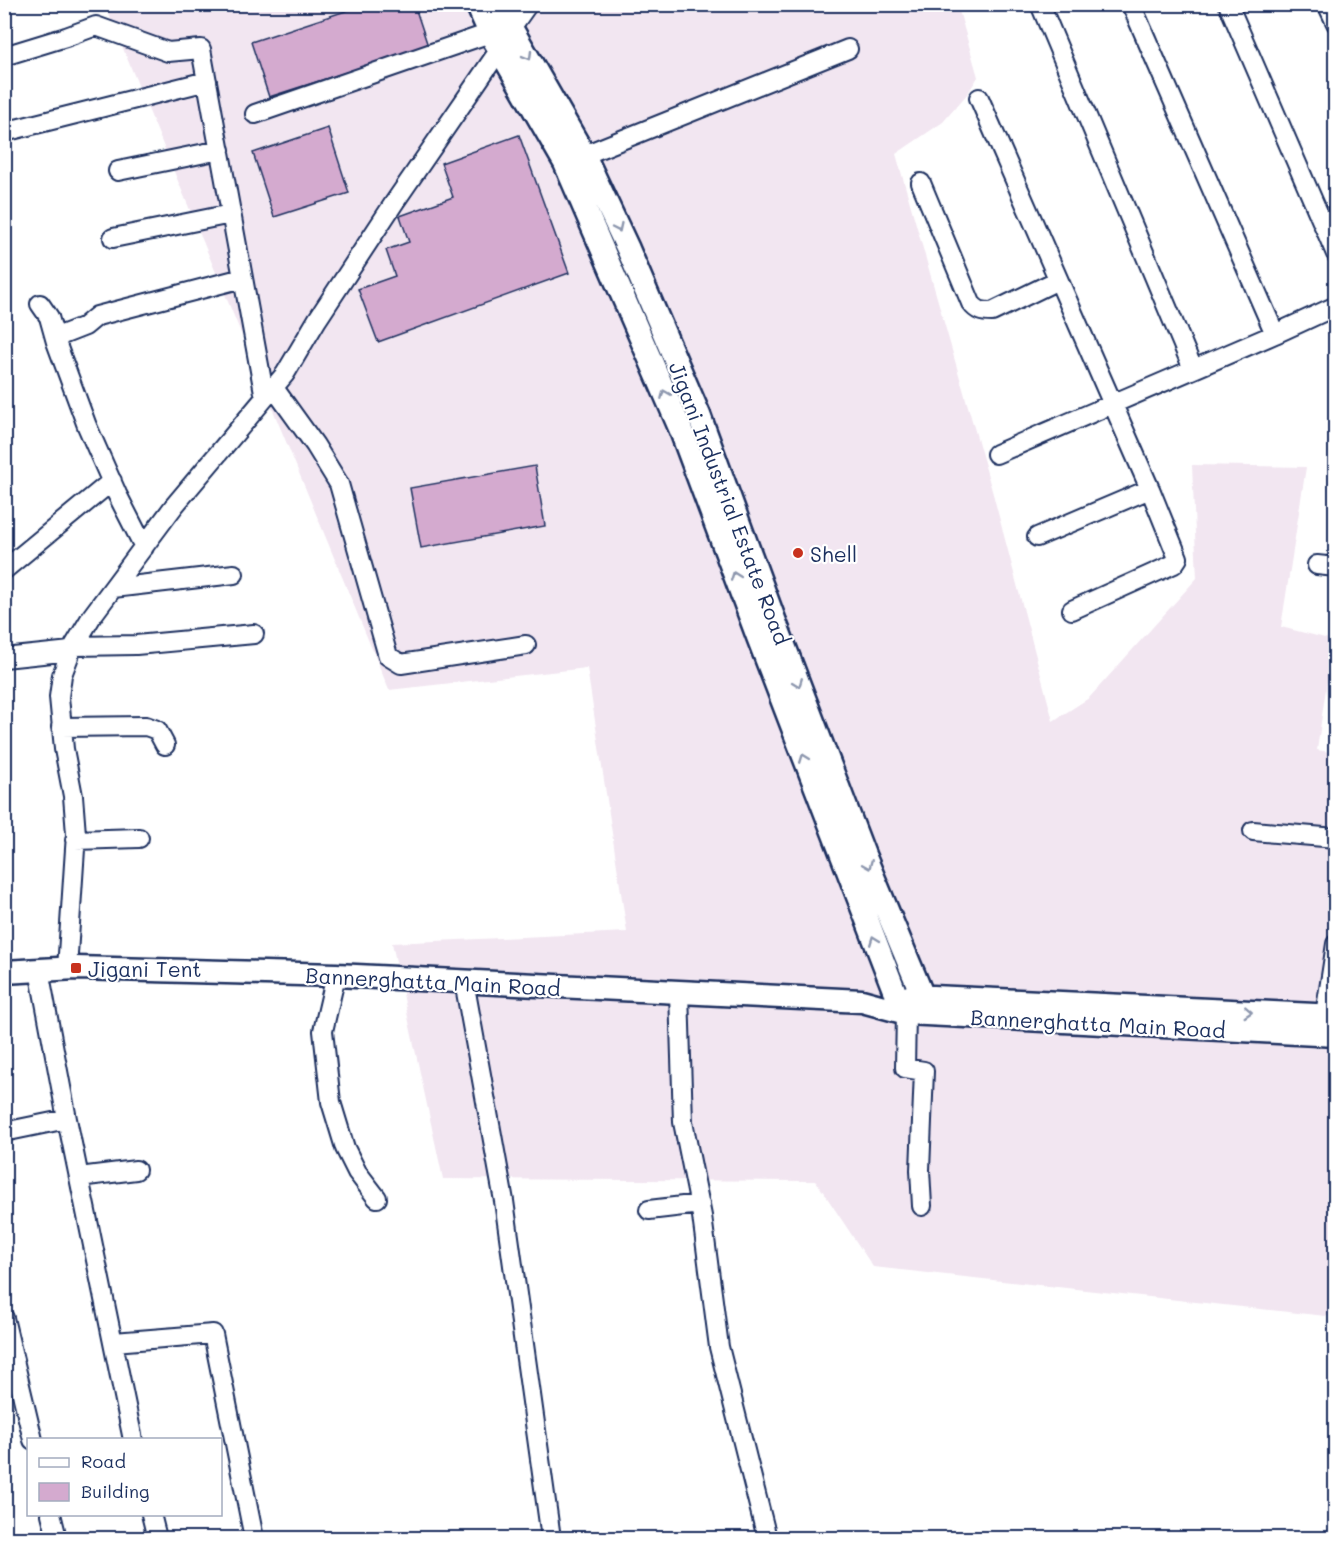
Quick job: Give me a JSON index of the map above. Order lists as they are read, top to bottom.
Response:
{
  "streets": {
    "main road": ["Jigani Industrial Estate Road", "Bannerghatta Main Road"]
  },
  "crossings": [
    ["Jigani Industrial Estate Road", "Bannerghatta Main Road"]
  ],
  "places": {
    "other": ["Shell"],
    "transit": ["Jigani Tent"]
  },
  "legend": ["Road", "Building"]
}
